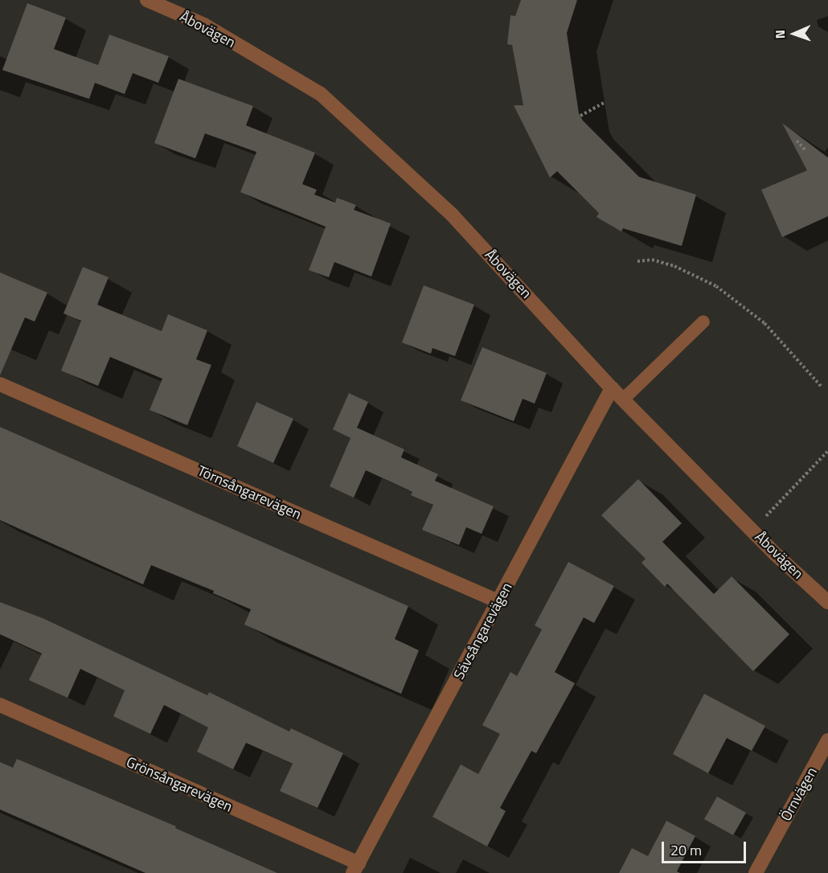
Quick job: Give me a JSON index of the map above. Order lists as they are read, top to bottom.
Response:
{
  "streets": {
    "street": [
      "Åbovägen",
      "Törnsångarevägen",
      "Sävsångarevägen",
      "Grönsångarevägen",
      "Örnvägen"
    ]
  },
  "crossings": [
    ["Åbovägen", "Sävsångarevägen"],
    ["Törnsångarevägen", "Sävsångarevägen"],
    ["Sävsångarevägen", "Grönsångarevägen"]
  ],
  "scale_bar": "20 m",
  "north": "left"
}
